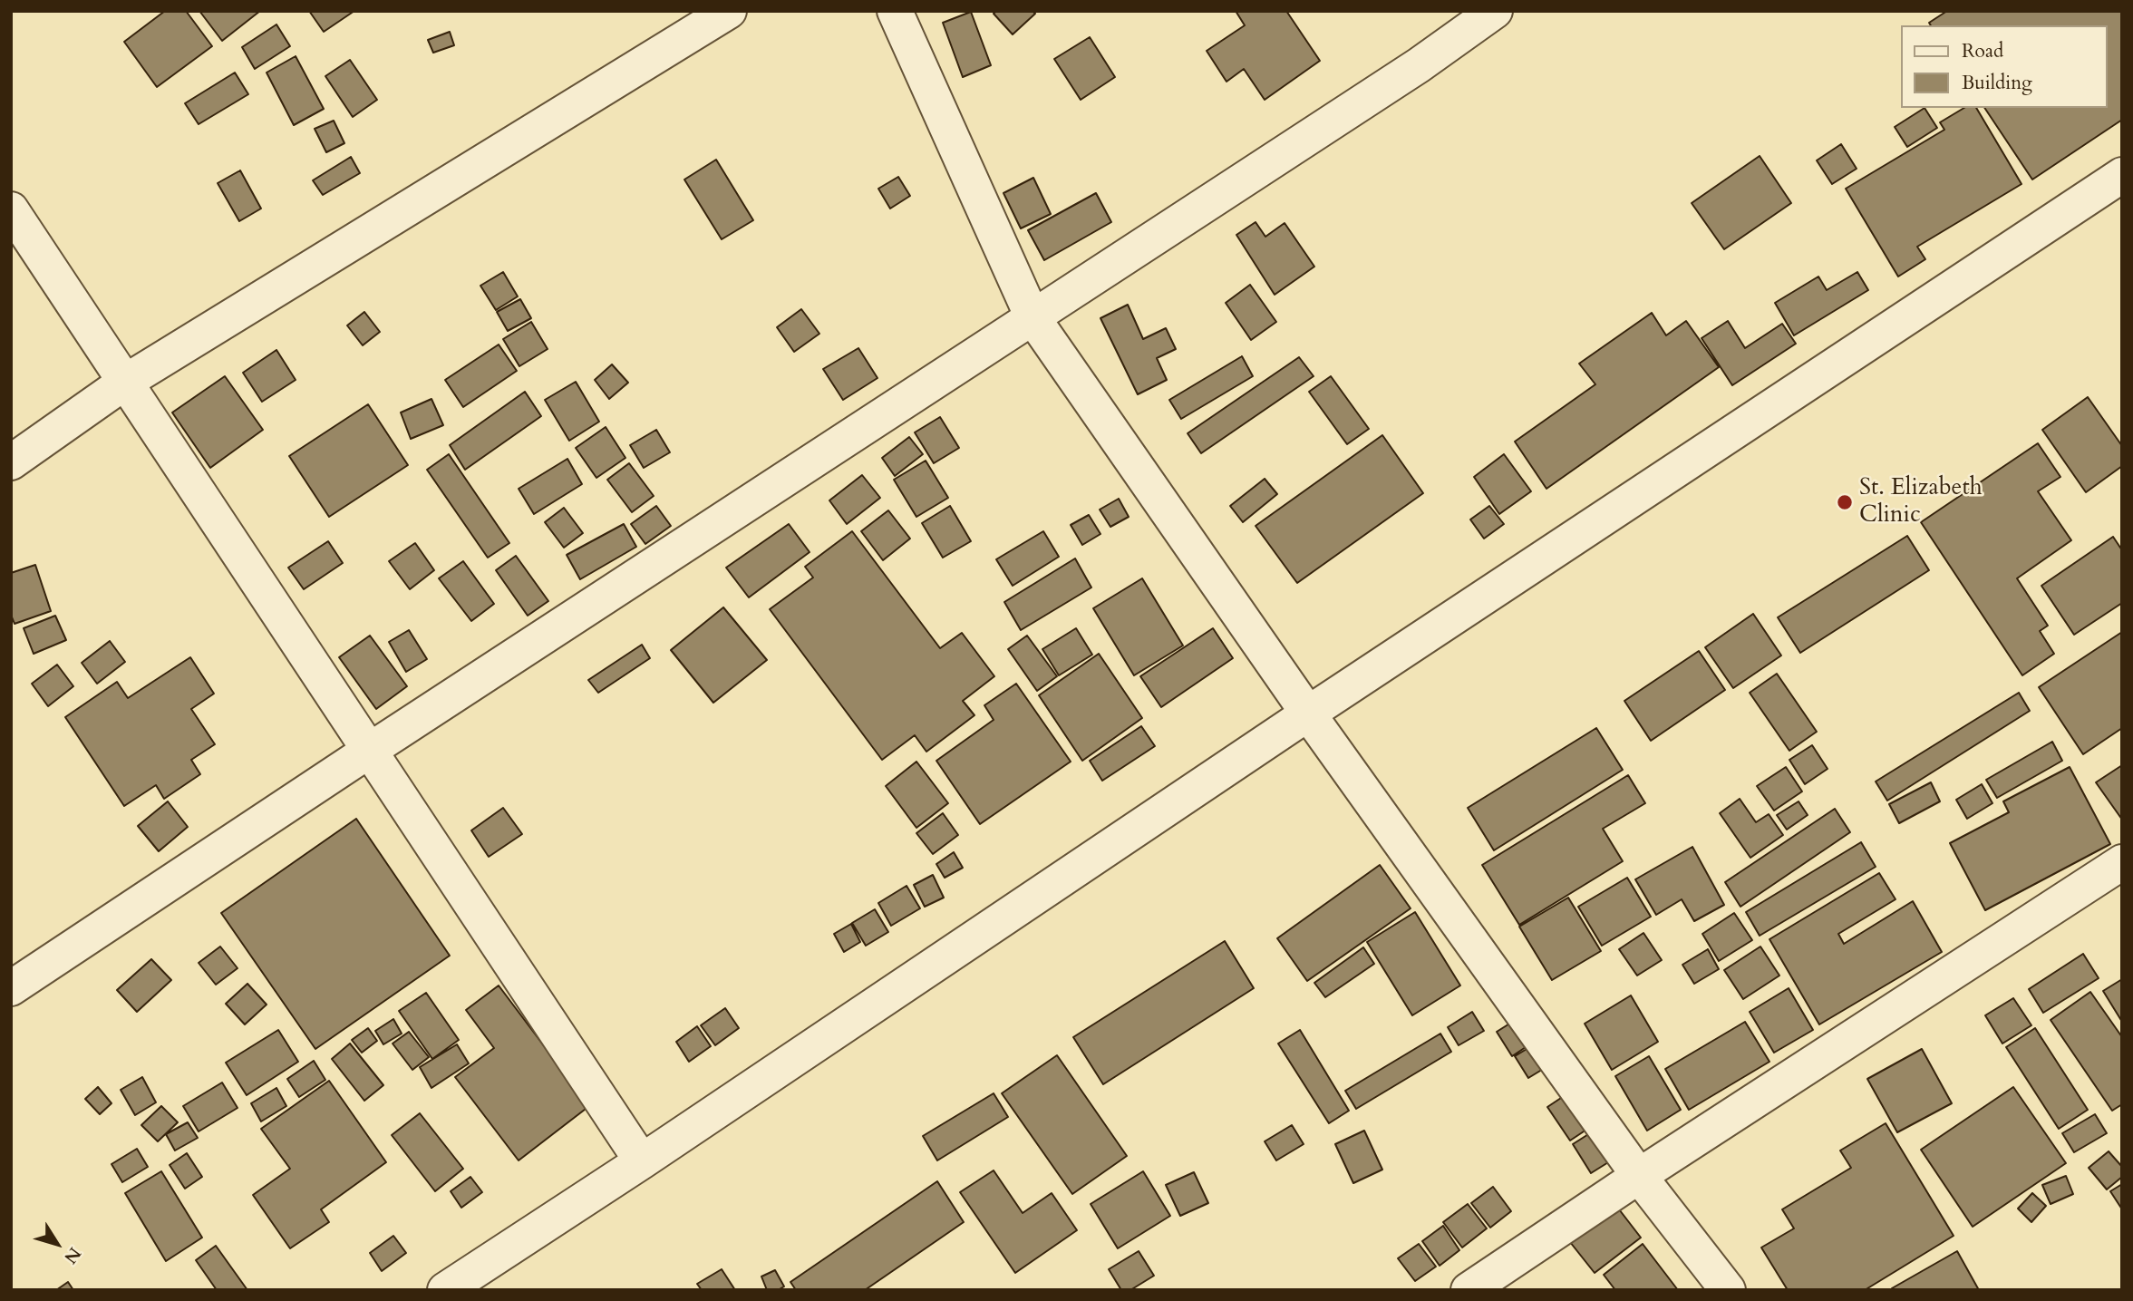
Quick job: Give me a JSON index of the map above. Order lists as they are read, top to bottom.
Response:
{
  "places": ["St. Elizabeth Clinic"],
  "legend": ["Road", "Building"],
  "north": "bottom right"
}
